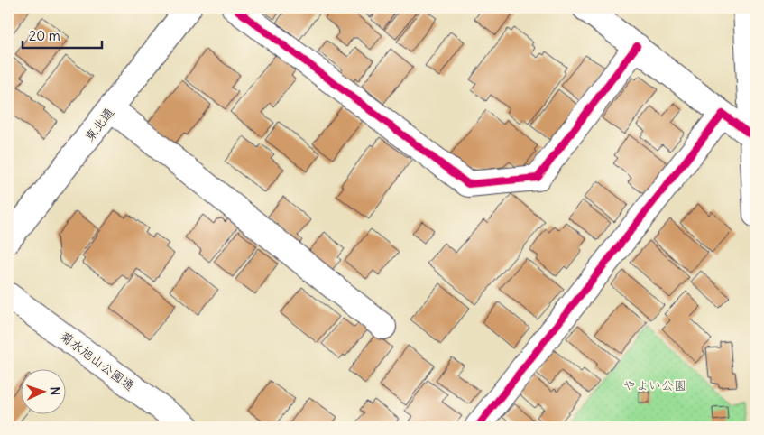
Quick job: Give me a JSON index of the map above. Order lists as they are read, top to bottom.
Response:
{
  "streets": {
    "street": ["東北通", "菊水旭山公園通"]
  },
  "parks": ["やよい公園"],
  "scale_bar": "20 m",
  "north": "right"
}
